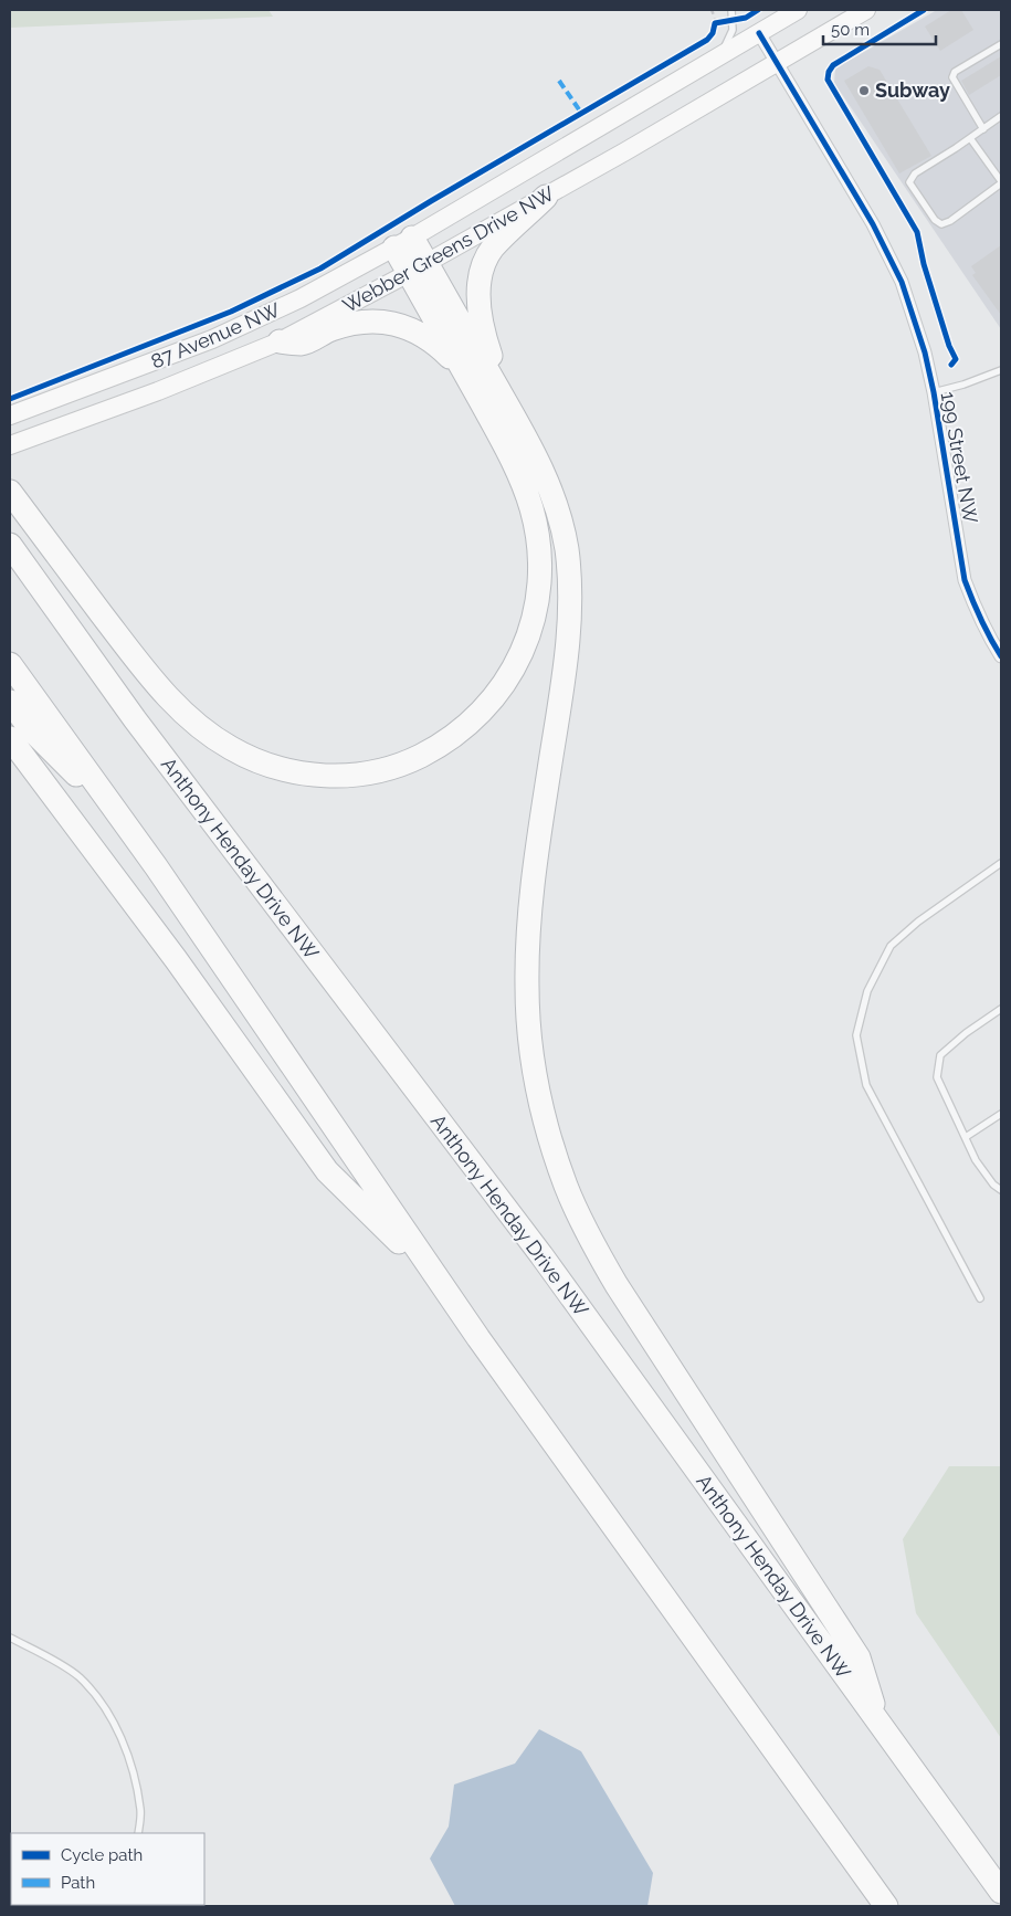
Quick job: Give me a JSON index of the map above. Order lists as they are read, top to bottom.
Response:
{
  "streets": {
    "highway": ["Anthony Henday Drive NW"],
    "main road": ["Webber Greens Drive NW", "87 Avenue NW"],
    "street": ["199 Street NW"]
  },
  "crossings": [
    ["Webber Greens Drive NW", "87 Avenue NW"],
    ["Webber Greens Drive NW", "199 Street NW"]
  ],
  "places": ["Subway"],
  "legend": ["Cycle path", "Path"],
  "scale_bar": "50 m"
}
